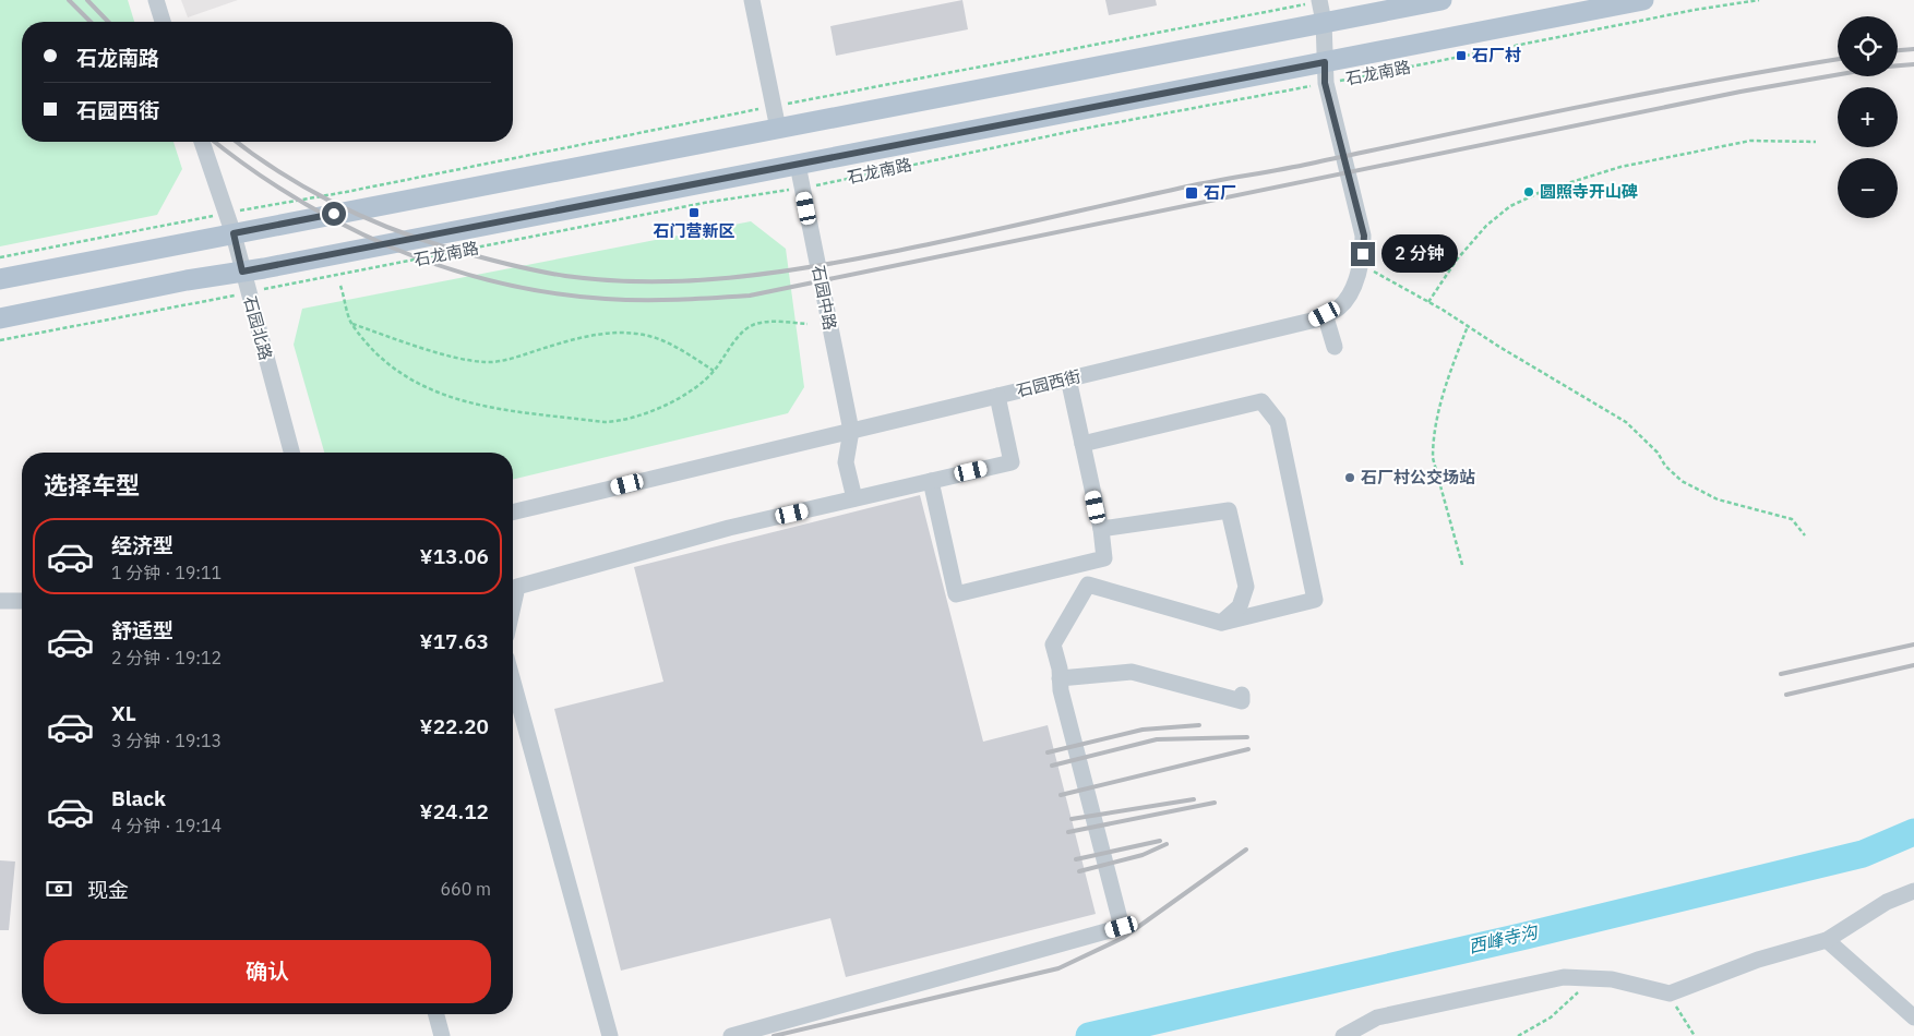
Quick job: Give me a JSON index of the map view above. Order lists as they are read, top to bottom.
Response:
{
  "streets": {
    "main road": ["石龙南路"],
    "street": ["石园中路", "石园北路", "石园西街"]
  },
  "crossings": [
    ["石龙南路", "石园中路"],
    ["石龙南路", "石园北路"],
    ["石龙南路", "石园西街"],
    ["石园中路", "石园西街"]
  ],
  "water": ["西峰寺沟"],
  "places": {
    "transit": ["石厂村", "石厂", "石门营新区"],
    "other": ["圆照寺开山碑", "石厂村公交场站"]
  },
  "page": {
    "map_buttons": ["+", "−"],
    "banner": ["石龙南路", "石园西街"],
    "bubble": "2 分钟",
    "heading": "选择车型",
    "list": [
      {
        "name": "经济型",
        "note": "1 分钟 · 19:11",
        "value": "¥13.06"
      },
      {
        "name": "舒适型",
        "note": "2 分钟 · 19:12",
        "value": "¥17.63"
      },
      {
        "name": "XL",
        "note": "3 分钟 · 19:13",
        "value": "¥22.20"
      },
      {
        "name": "Black",
        "note": "4 分钟 · 19:14",
        "value": "¥24.12"
      }
    ],
    "pay": ["现金", "660 m"],
    "buttons": "确认"
  }
}
